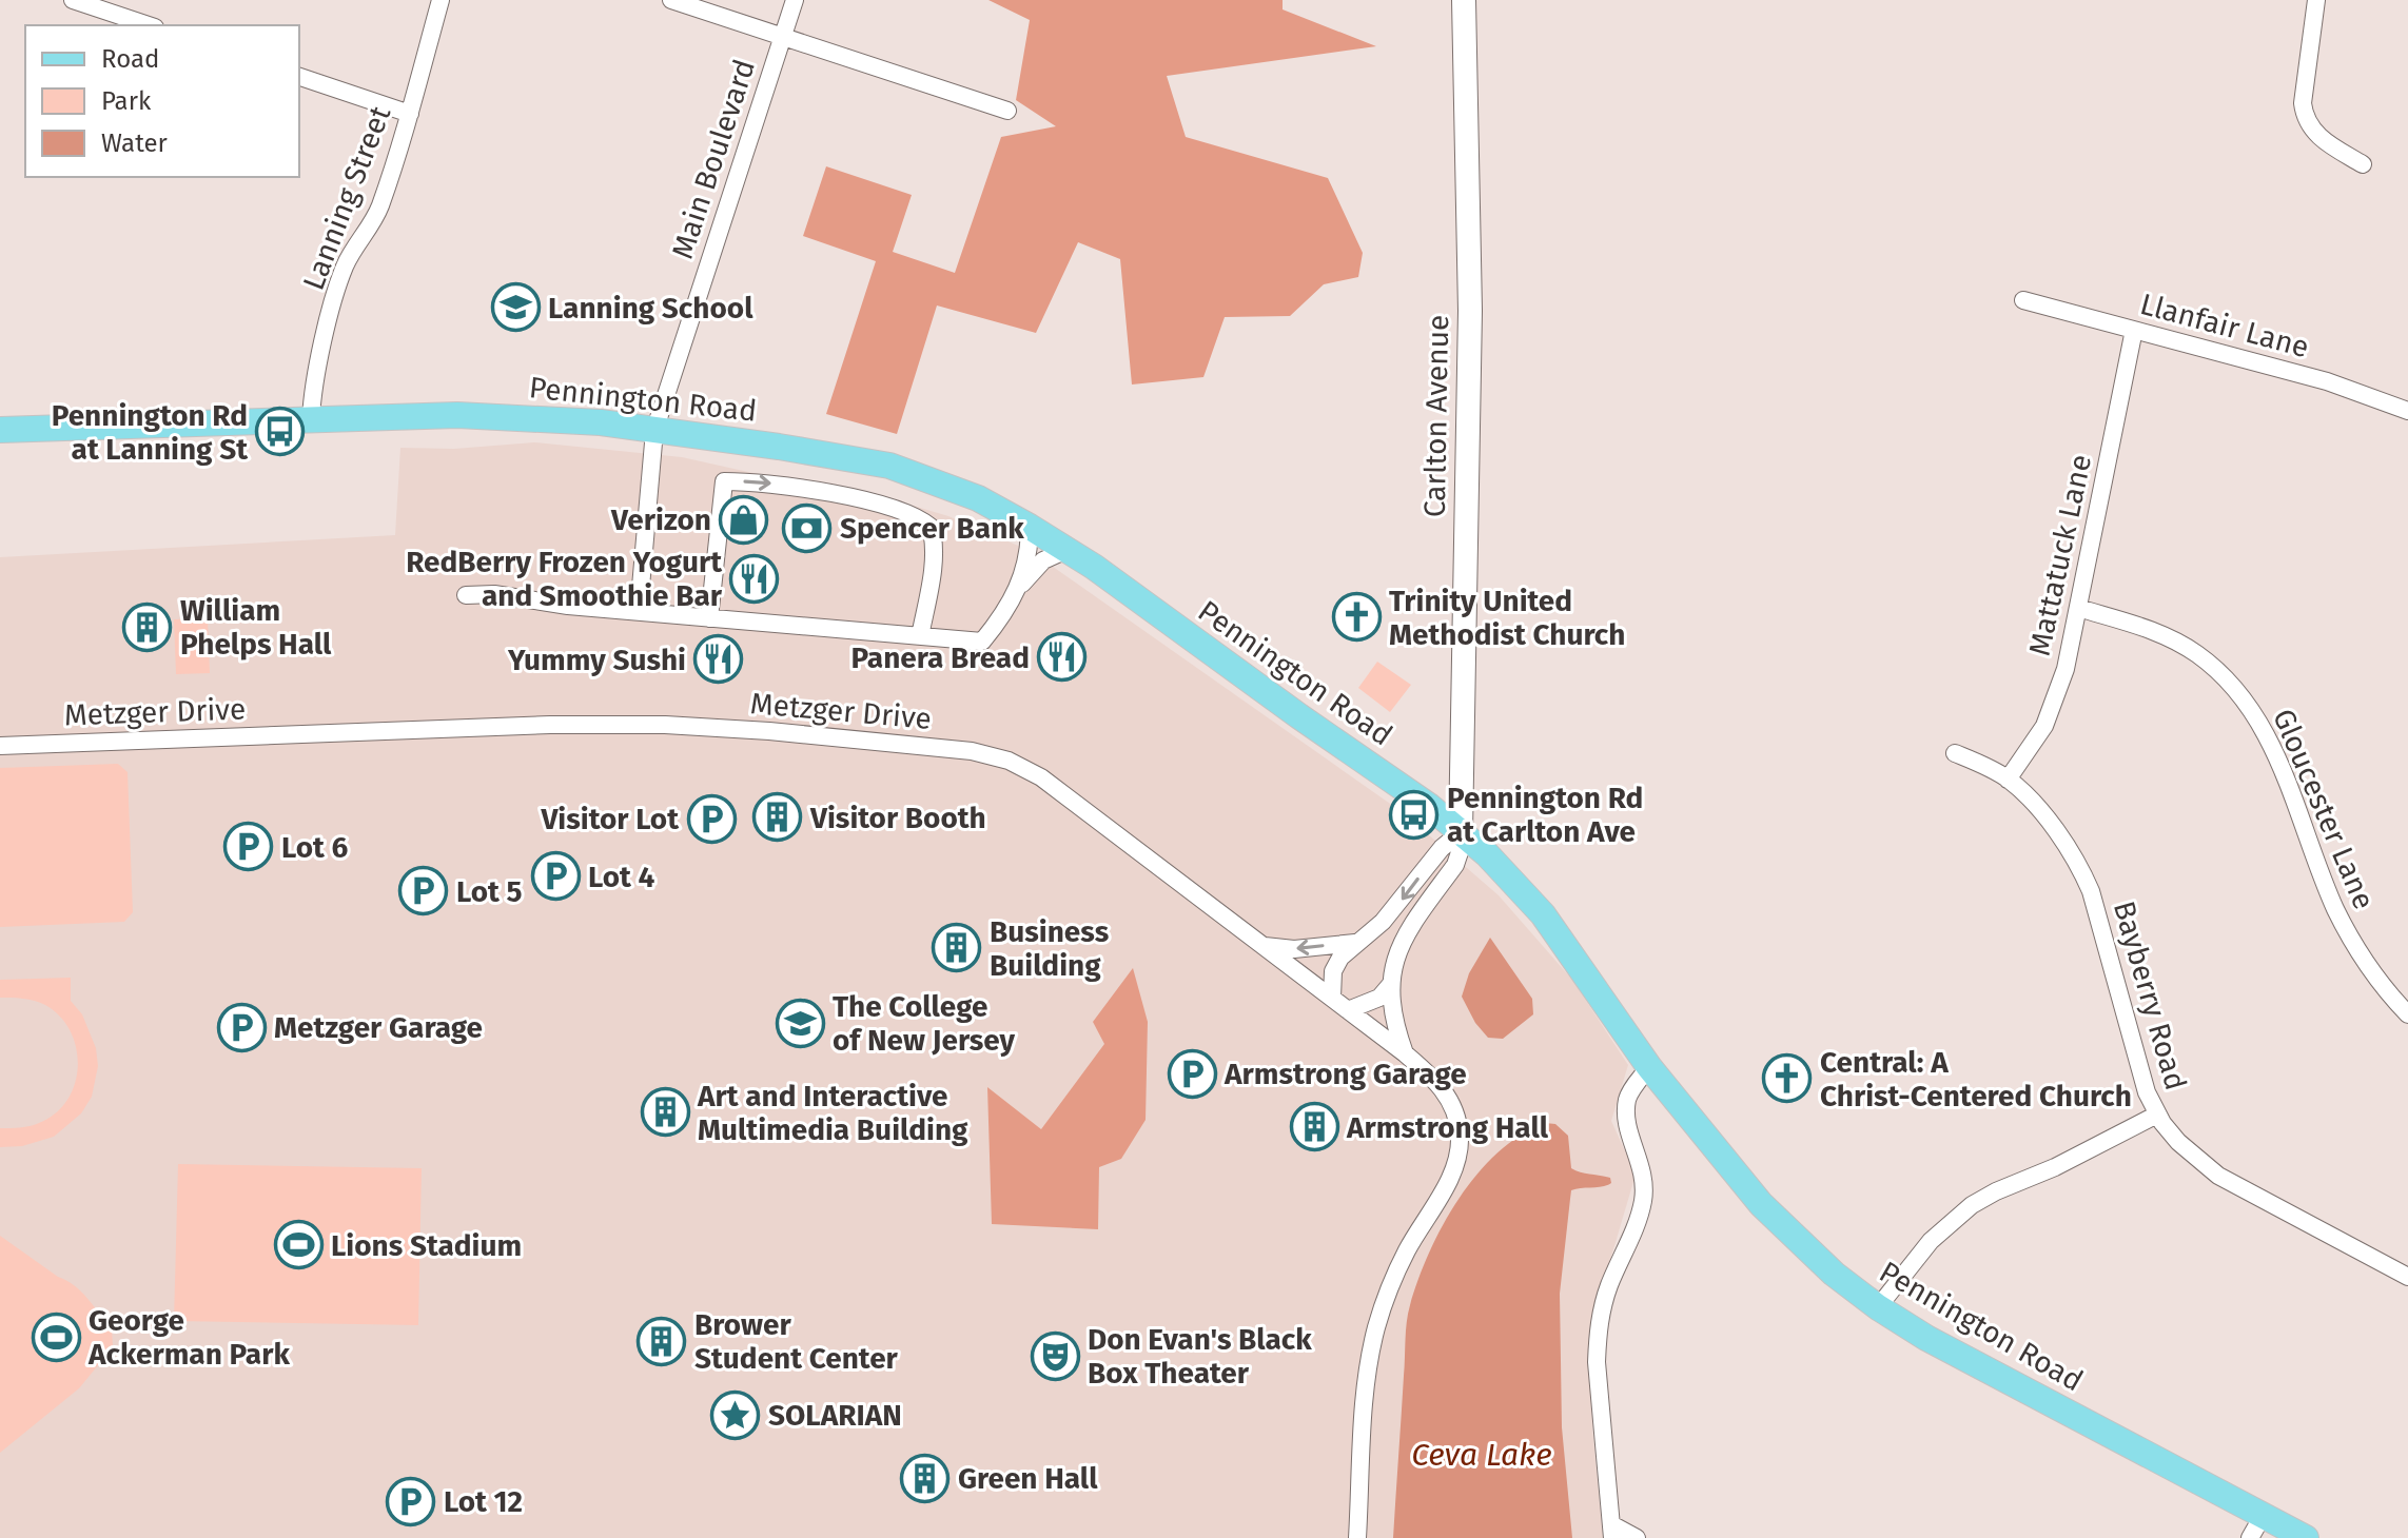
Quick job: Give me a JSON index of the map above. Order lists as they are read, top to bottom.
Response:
{
  "streets": {
    "main road": ["Pennington Road"],
    "street": [
      "Main Boulevard",
      "Lanning Street",
      "Llanfair Lane",
      "Carlton Avenue",
      "Mattatuck Lane",
      "Metzger Drive",
      "Gloucester Lane",
      "Bayberry Road"
    ]
  },
  "crossings": [
    ["Main Boulevard", "Pennington Road"],
    ["Lanning Street", "Pennington Road"],
    ["Llanfair Lane", "Mattatuck Lane"],
    ["Pennington Road", "Carlton Avenue"],
    ["Mattatuck Lane", "Gloucester Lane"],
    ["Mattatuck Lane", "Bayberry Road"]
  ],
  "water": ["Ceva Lake"],
  "places": {
    "school or university": ["Lanning School", "The College of New Jersey"],
    "bus stop": ["Pennington Rd at Lanning St", "Pennington Rd at Carlton Ave"],
    "shop": ["Verizon"],
    "bank": ["Spencer Bank"],
    "restaurant": ["RedBerry Frozen Yogurt and Smoothie Bar", "Panera Bread", "Yummy Sushi"],
    "church": ["Trinity United Methodist Church", "Central: A Christ-Centered Church"],
    "building": [
      "William Phelps Hall",
      "Visitor Booth",
      "Business Building",
      "Art and Interactive Multimedia Building",
      "Armstrong Hall",
      "Brower Student Center",
      "Green Hall"
    ],
    "parking": [
      "Visitor Lot",
      "Lot 6",
      "Lot 4",
      "Lot 5",
      "Metzger Garage",
      "Armstrong Garage",
      "Lot 12"
    ],
    "sports": ["Lions Stadium", "George Ackerman Park"],
    "theatre": ["Don Evan's Black Box Theater"],
    "place": ["SOLARIAN"]
  },
  "legend": ["Road", "Park", "Water"]
}
